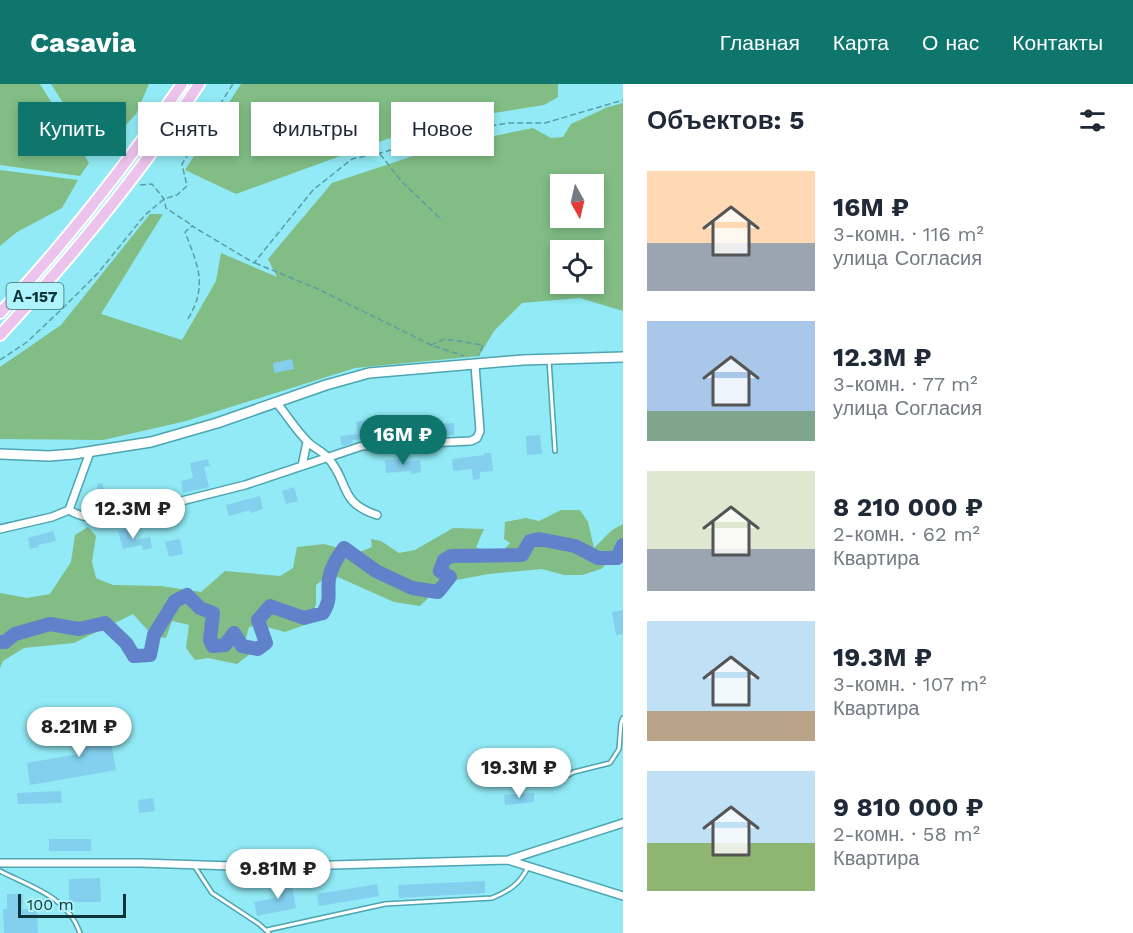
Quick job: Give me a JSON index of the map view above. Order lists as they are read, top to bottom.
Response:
{
  "streets": {
    "main road": ["А-157"]
  },
  "scale_bar": "100 m",
  "north": "bottom",
  "page": {
    "header": "Casavia",
    "nav": [
      "Главная",
      "Карта",
      "О нас",
      "Контакты"
    ],
    "heading": "Объектов: 5",
    "chip": [
      "Купить",
      "Снять",
      "Фильтры",
      "Новое"
    ],
    "list": [
      {
        "name": "16M ₽",
        "note": "3-комн. · 116 m² · улица Согласия"
      },
      {
        "name": "12.3M ₽",
        "note": "3-комн. · 77 m² · улица Согласия"
      },
      {
        "name": "8 210 000 ₽",
        "note": "2-комн. · 62 m² · Квартира"
      },
      {
        "name": "19.3M ₽",
        "note": "3-комн. · 107 m² · Квартира"
      },
      {
        "name": "9 810 000 ₽",
        "note": "2-комн. · 58 m² · Квартира"
      }
    ],
    "price": [
      "16M ₽",
      "12.3M ₽",
      "8.21M ₽",
      "19.3M ₽",
      "9.81M ₽"
    ],
    "scale": "100 m"
  }
}
